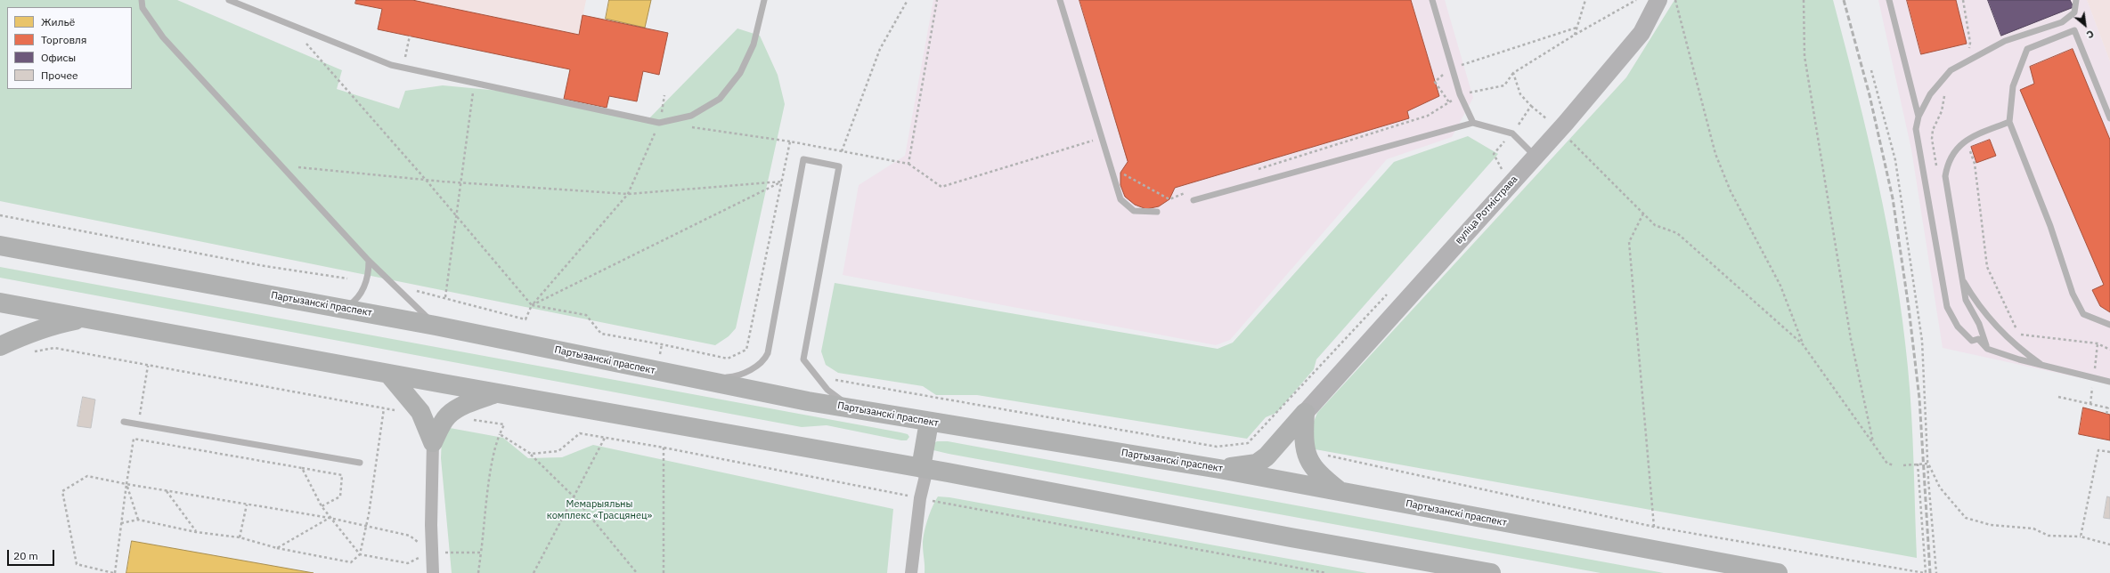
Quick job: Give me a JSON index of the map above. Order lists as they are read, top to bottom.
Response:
{
  "streets": {
    "highway": ["Партызанскі праспект"],
    "street": ["вуліца Ротмістрава"]
  },
  "parks": ["Мемарыяльны комплекс «Трасцянец»"],
  "legend": [
    "Жильё",
    "Торговля",
    "Офисы",
    "Прочее"
  ],
  "scale_bar": "20 m",
  "north": "bottom right"
}
